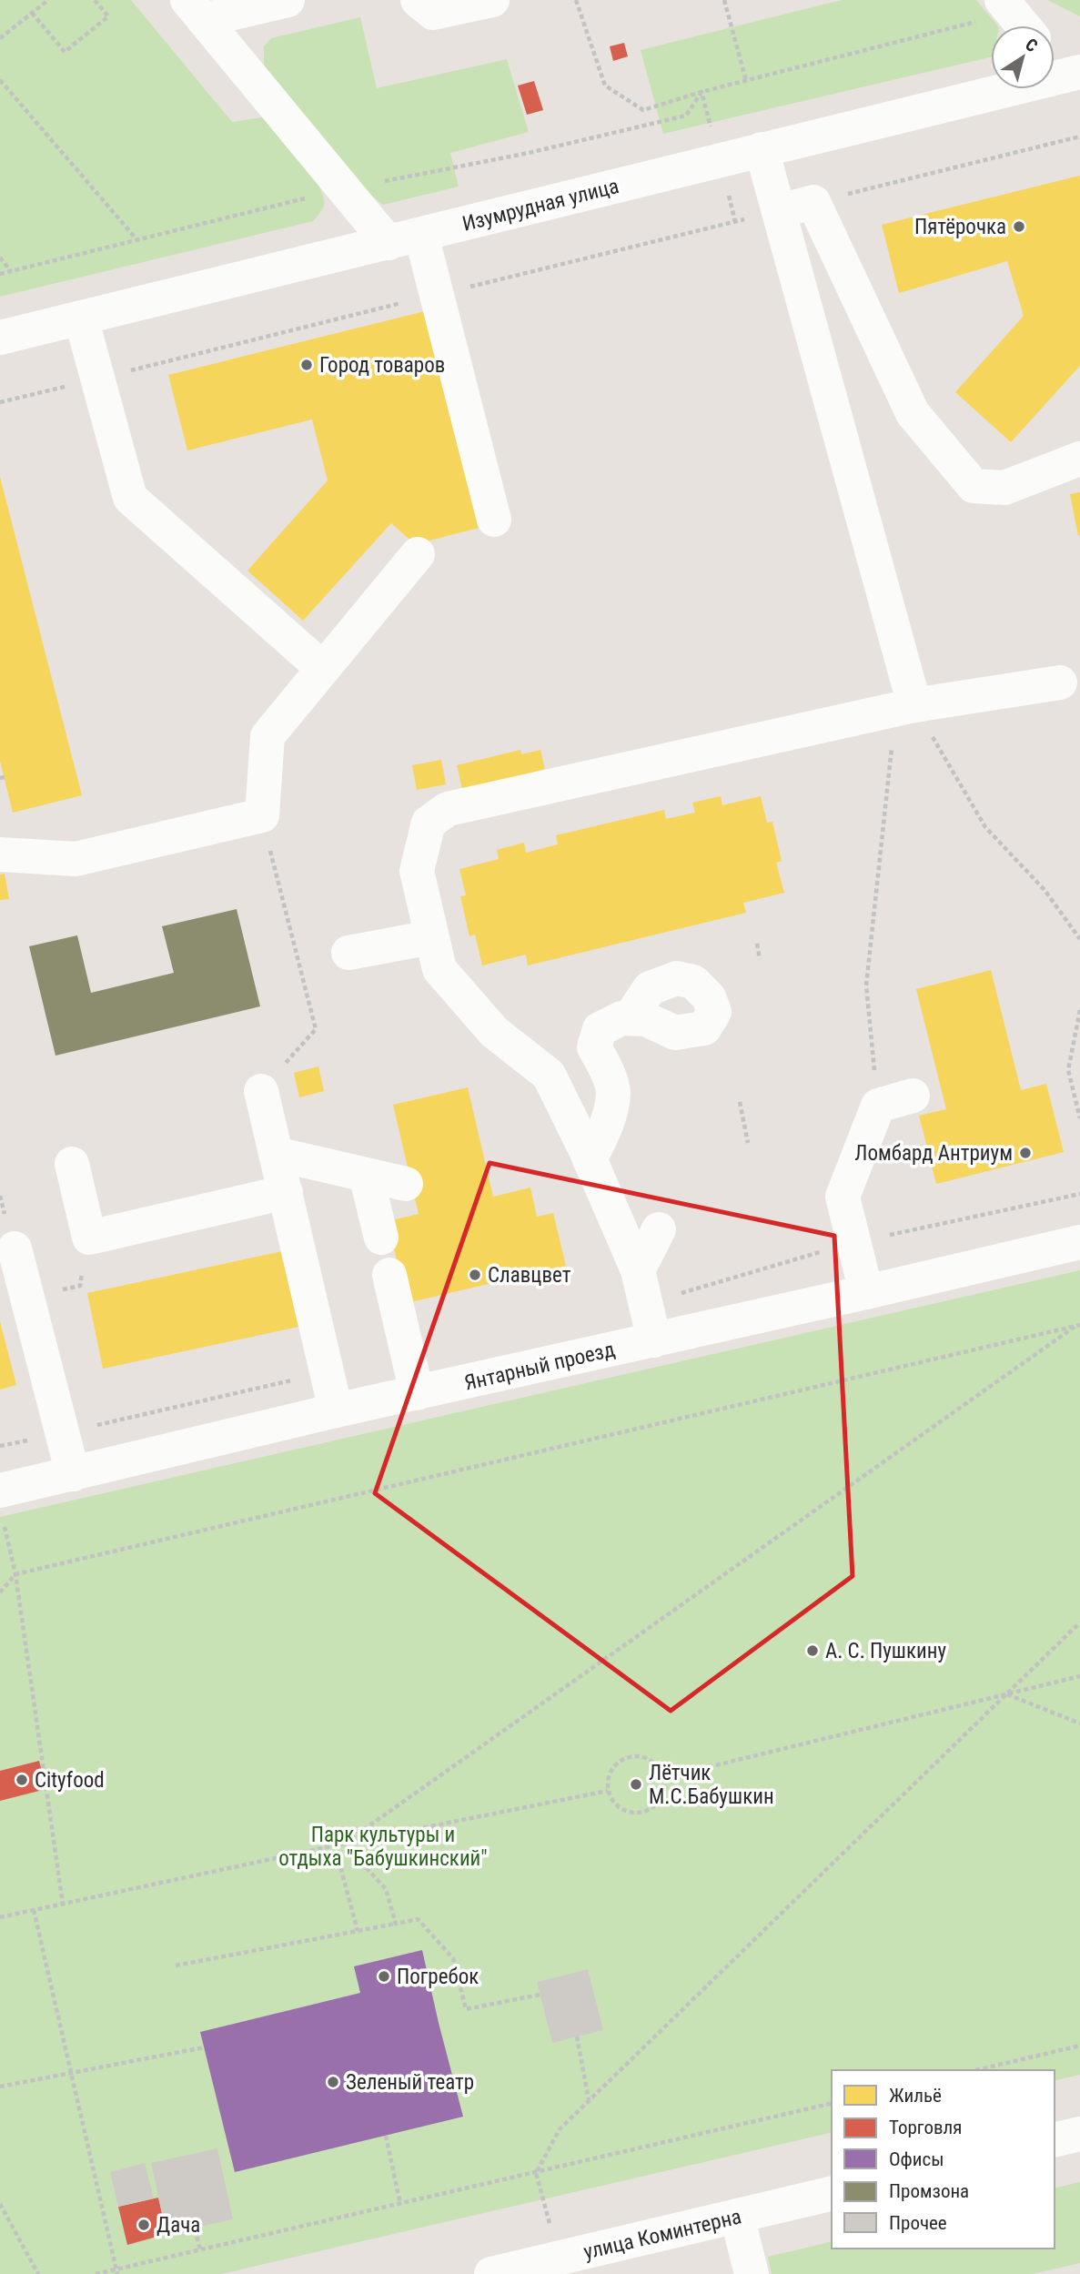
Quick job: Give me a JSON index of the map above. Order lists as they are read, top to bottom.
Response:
{
  "streets": {
    "street": ["Изумрудная улица", "Янтарный проезд", "улица Коминтерна"]
  },
  "parks": ["Парк культуры и отдыха \"Бабушкинский\""],
  "places": [
    "Пятёрочка",
    "Город товаров",
    "Ломбард Антриум",
    "Славцвет",
    "А. С. Пушкину",
    "Cityfood",
    "Лётчик М.С.Бабушкин",
    "Погребок",
    "Зеленый театр",
    "Дача"
  ],
  "legend": [
    "Жильё",
    "Торговля",
    "Офисы",
    "Промзона",
    "Прочее"
  ],
  "north": "top right"
}
